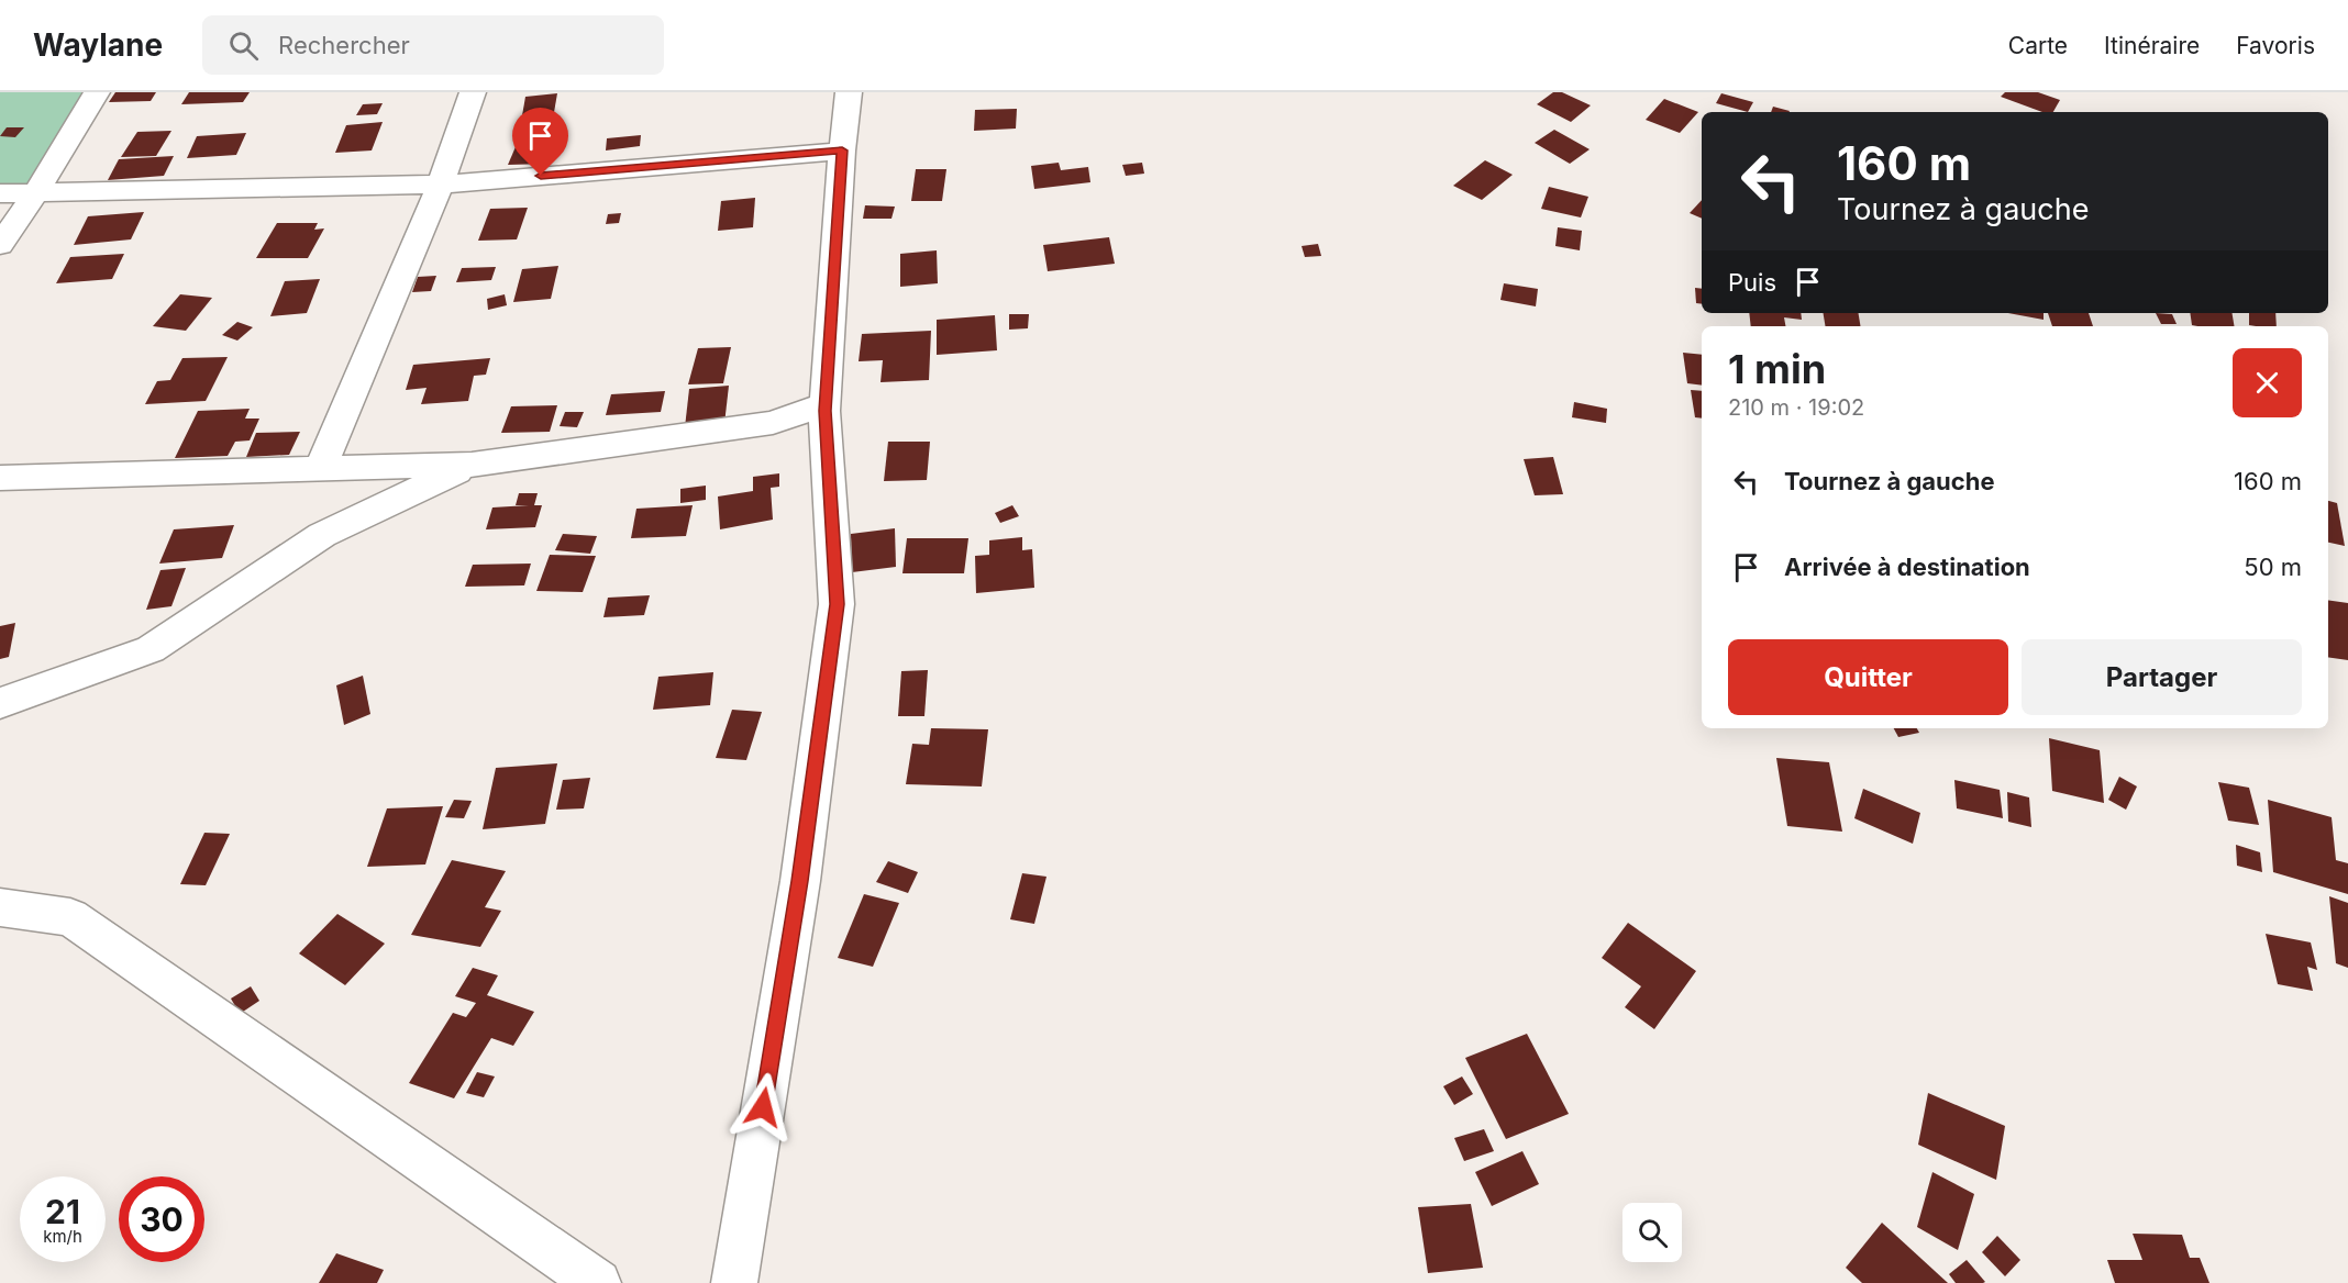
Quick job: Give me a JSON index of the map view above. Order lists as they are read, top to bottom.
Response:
{
  "page": {
    "header": "Waylane",
    "search": "Rechercher",
    "nav": ["Carte", "Itinéraire", "Favoris"],
    "turn": ["160 m", "Tournez à gauche"],
    "then": "Puis",
    "heading": ["1 min", "210 m · 19:02"],
    "list": [
      {
        "name": "Tournez à gauche",
        "value": "160 m"
      },
      {
        "name": "Arrivée à destination",
        "value": "50 m"
      }
    ],
    "buttons": ["Quitter", "Partager"],
    "speed": "21 km/h",
    "limit": "30"
  }
}
